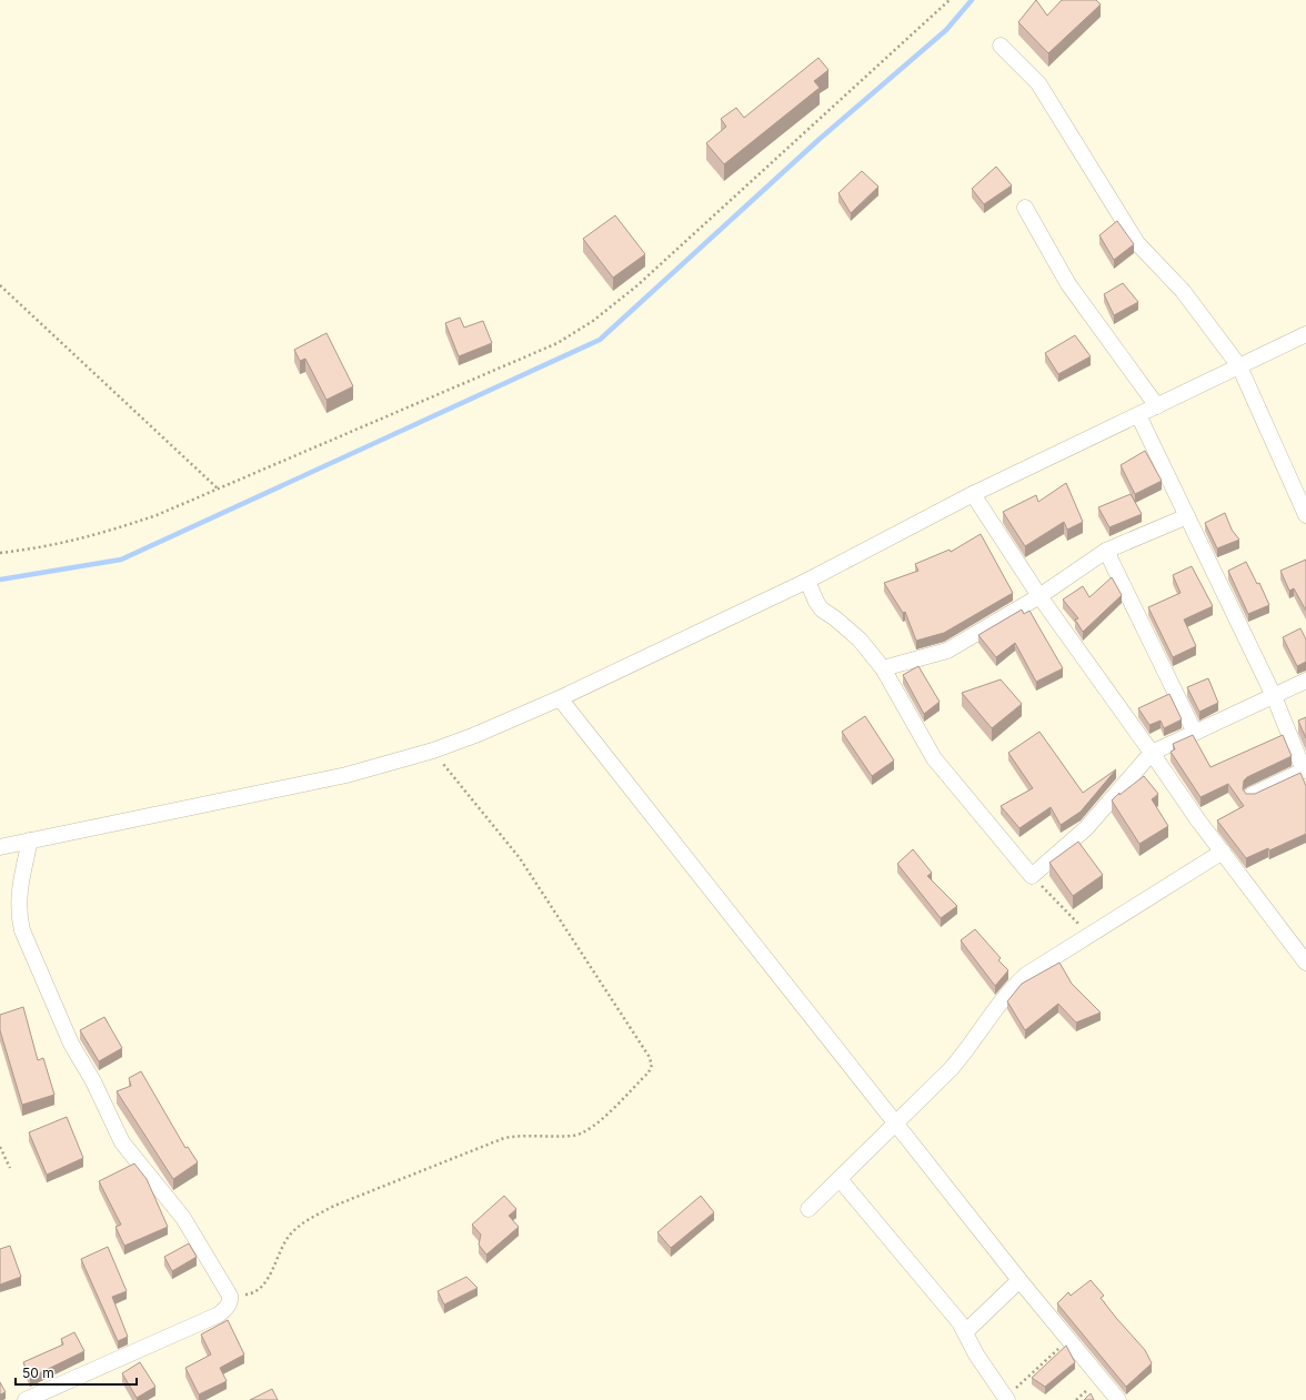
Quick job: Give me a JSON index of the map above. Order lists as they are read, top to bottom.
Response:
{
  "scale_bar": "50 m"
}
